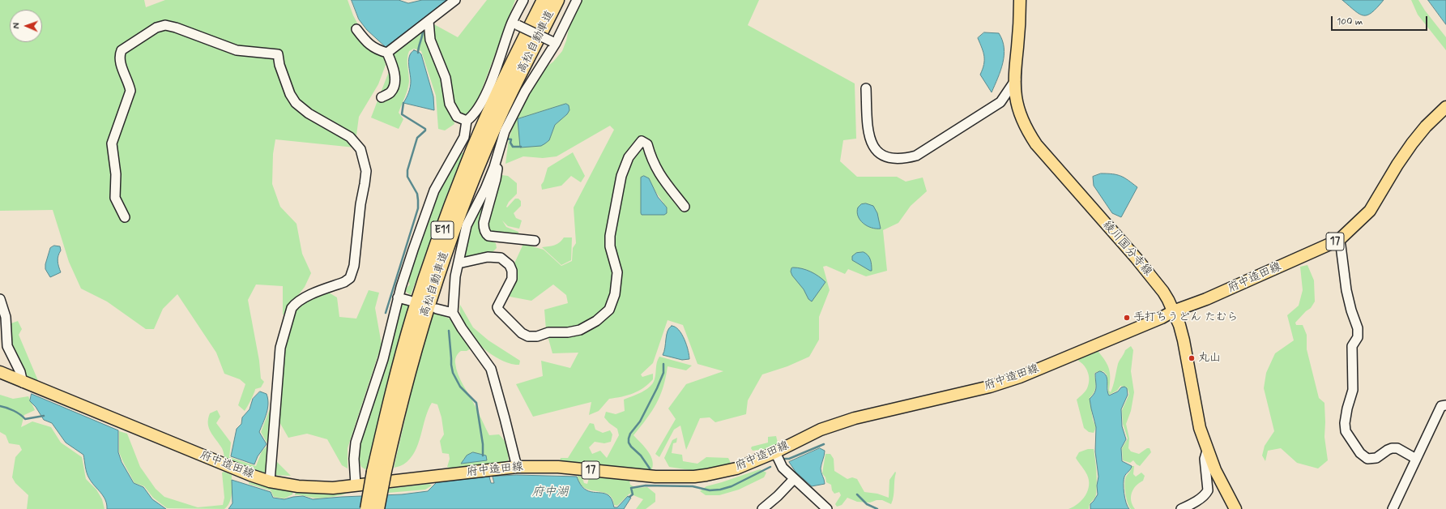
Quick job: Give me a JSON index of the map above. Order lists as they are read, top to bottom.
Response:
{
  "streets": {
    "highway": ["高松自動車道", "E11"],
    "main road": ["17", "綾川国分寺線", "府中造田線"]
  },
  "crossings": [
    ["綾川国分寺線", "府中造田線"]
  ],
  "water": ["府中湖"],
  "places": ["手打ちうどん たむら", "丸山"],
  "scale_bar": "100 m",
  "north": "left"
}
